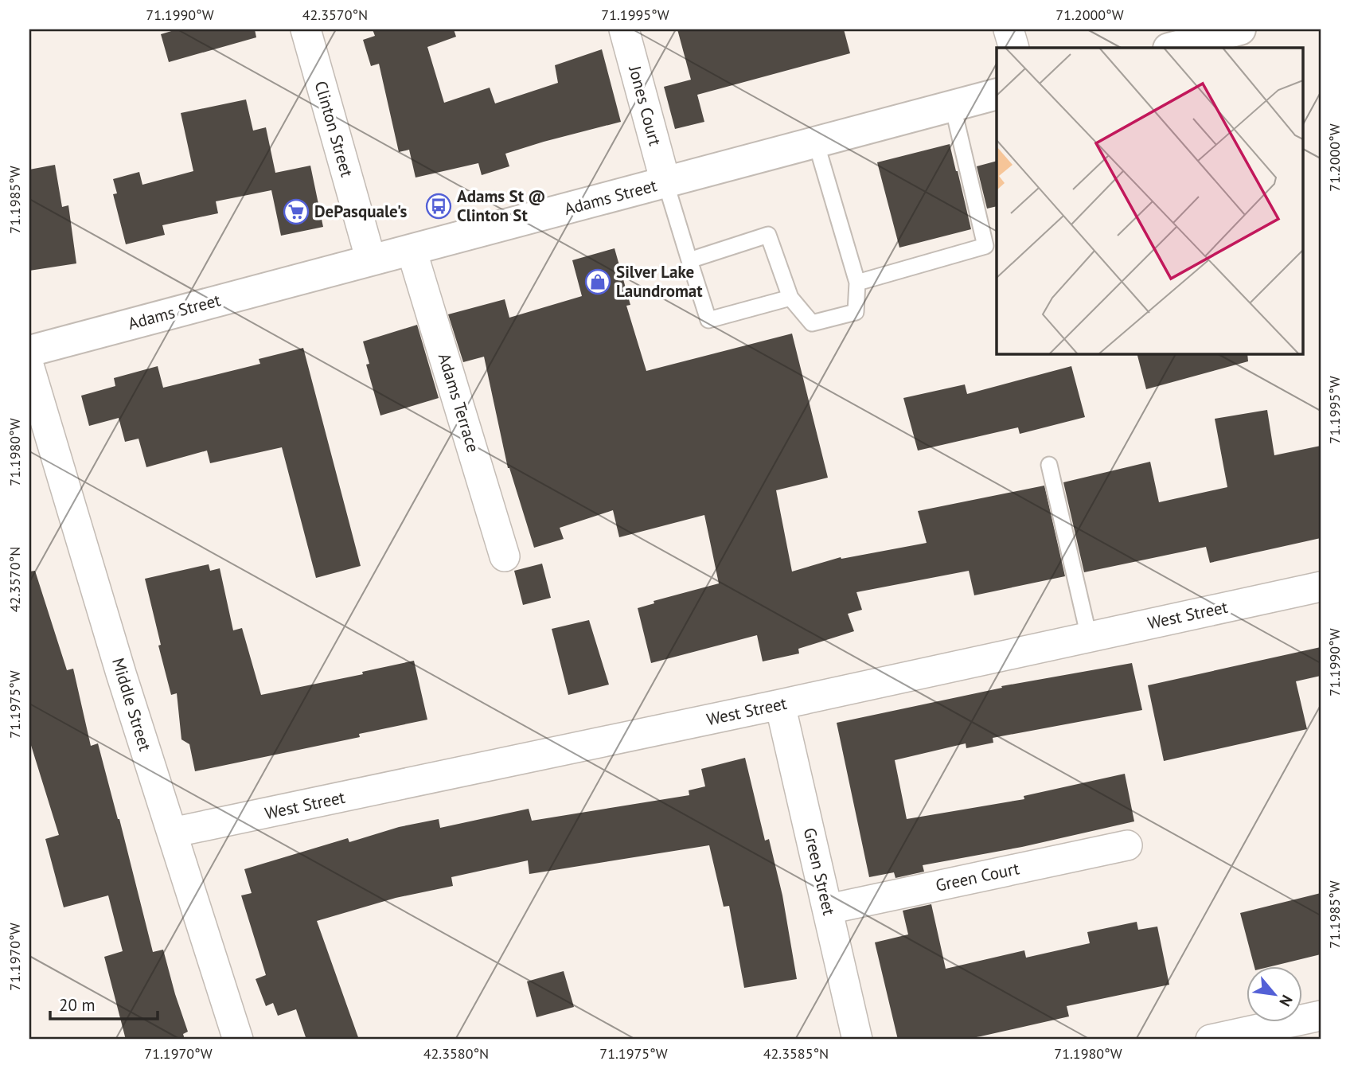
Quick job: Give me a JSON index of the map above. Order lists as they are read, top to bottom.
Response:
{
  "streets": {
    "street": [
      "Jones Court",
      "Clinton Street",
      "Adams Street",
      "Adams Terrace",
      "West Street",
      "Middle Street",
      "Green Street",
      "Green Court"
    ]
  },
  "crossings": [
    ["Jones Court", "Adams Street"],
    ["Clinton Street", "Adams Street"],
    ["Adams Street", "Adams Terrace"],
    ["West Street", "Middle Street"],
    ["West Street", "Green Street"],
    ["Green Street", "Green Court"]
  ],
  "places": {
    "bus stop": ["Adams St @ Clinton St"],
    "supermarket": ["DePasquale's"],
    "shop": ["Silver Lake Laundromat"]
  },
  "scale_bar": "20 m",
  "north": "bottom right",
  "coordinates": [
    "71.1990°W",
    "42.3570°N",
    "71.1995°W",
    "71.2000°W",
    "71.1985°W",
    "71.1980°W",
    "71.1975°W",
    "71.1970°W",
    "42.3580°N",
    "42.3585°N"
  ]
}
